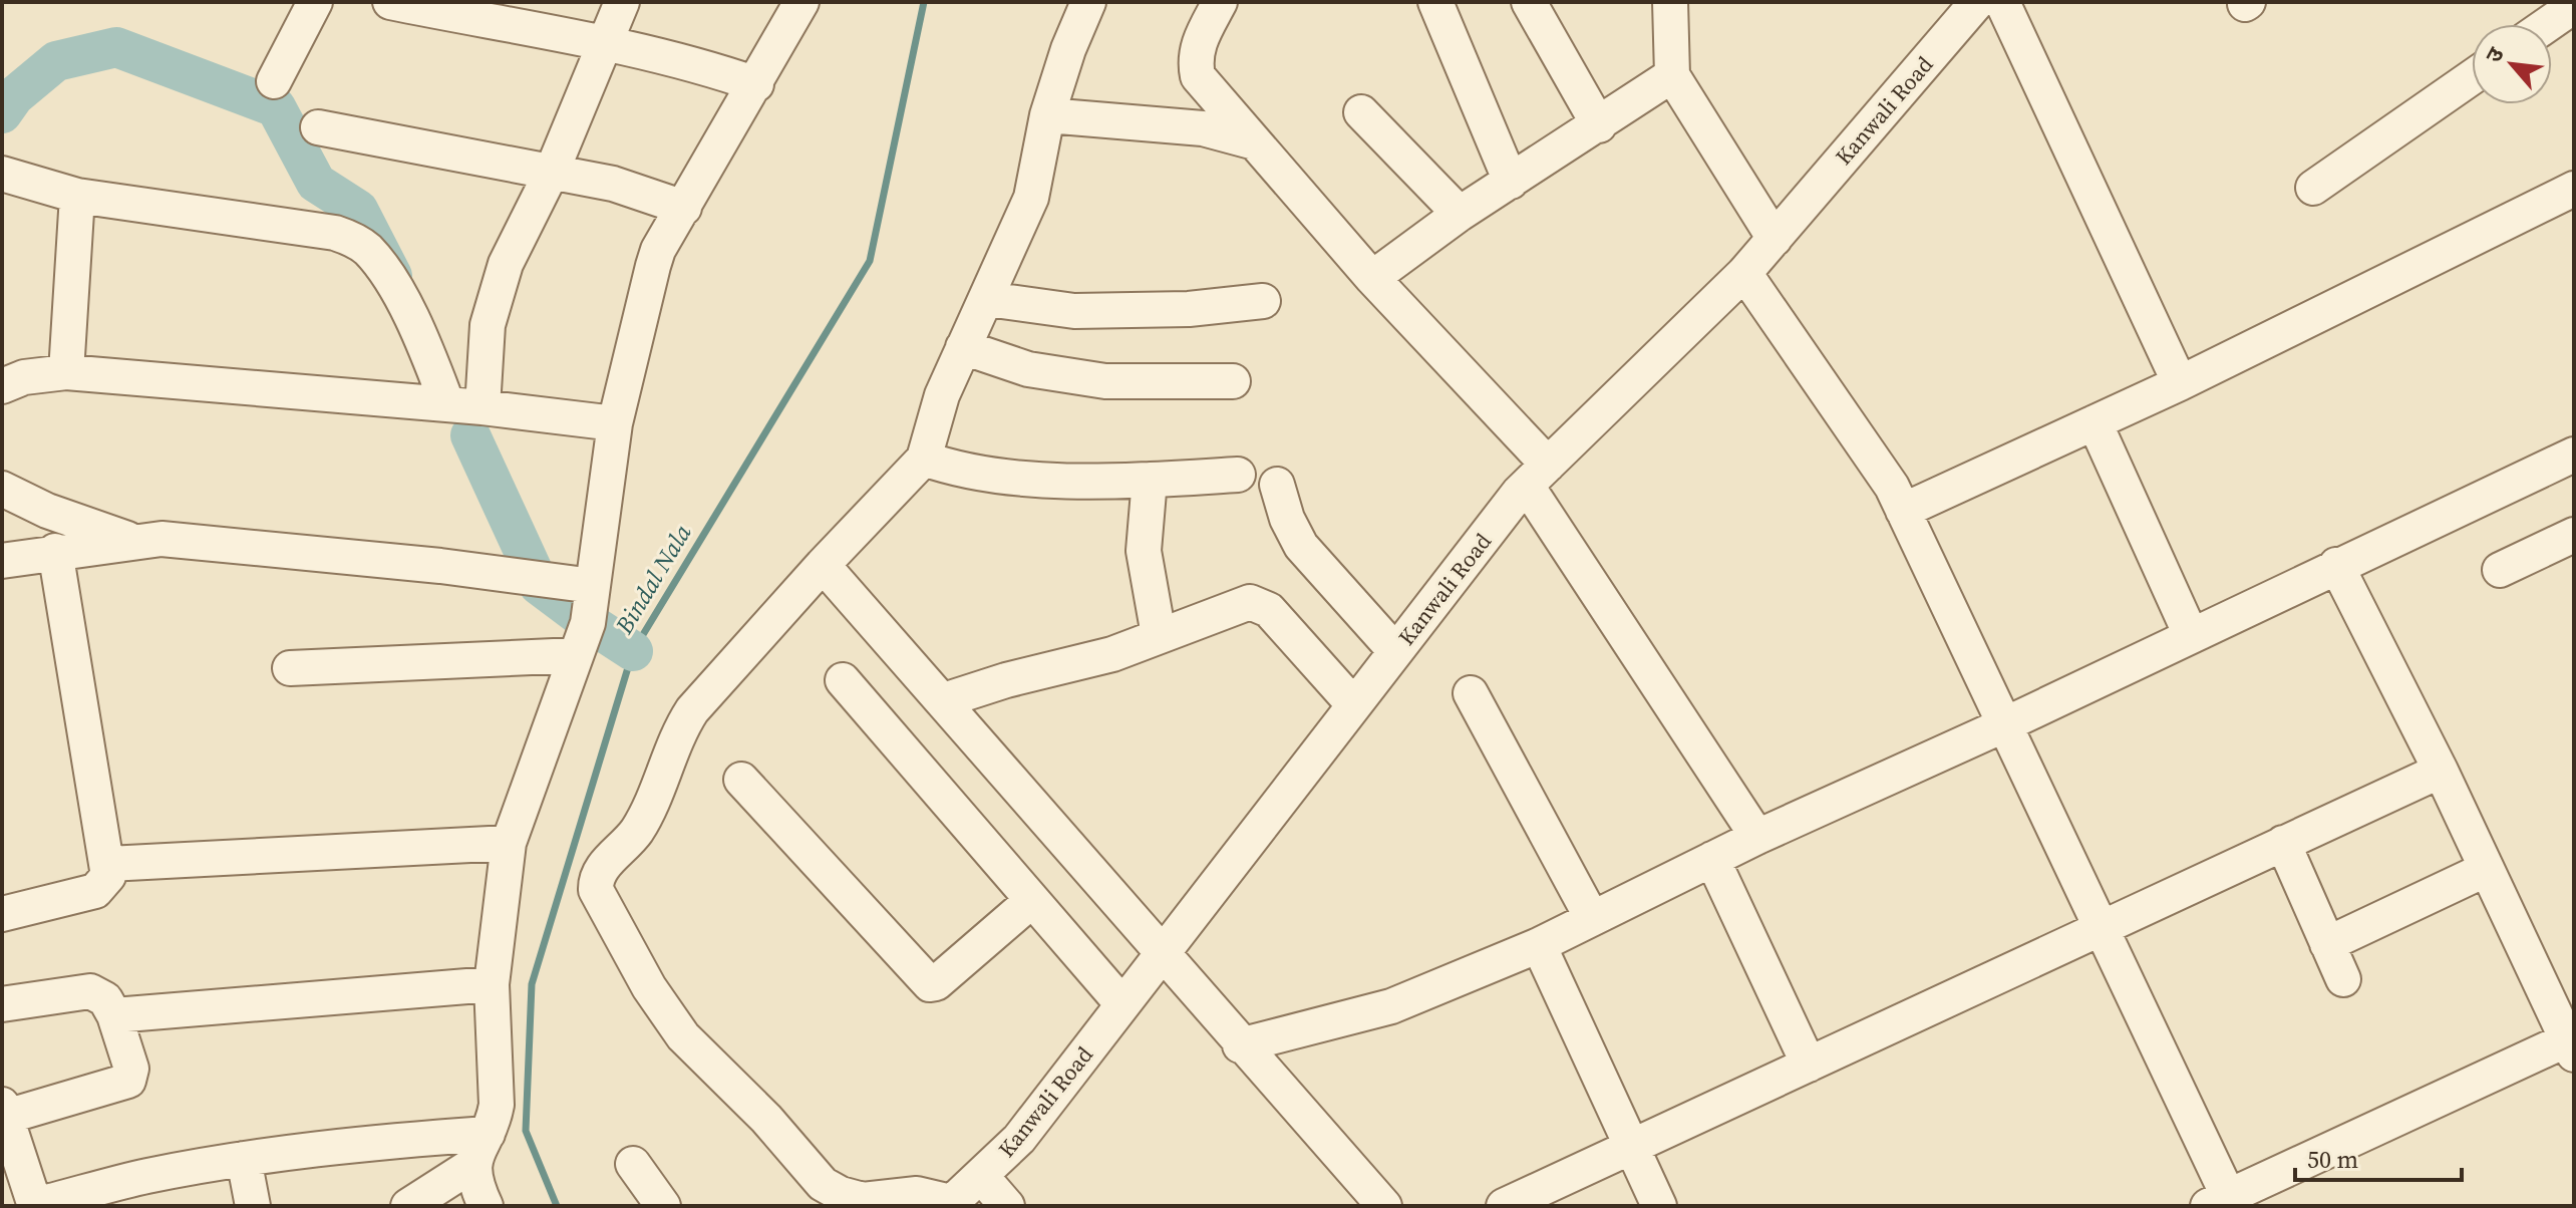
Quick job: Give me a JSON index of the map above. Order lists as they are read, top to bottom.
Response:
{
  "streets": {
    "street": ["Kanwali Road"]
  },
  "water": ["Bindal Nala"],
  "scale_bar": "50 m",
  "north": "top left"
}
